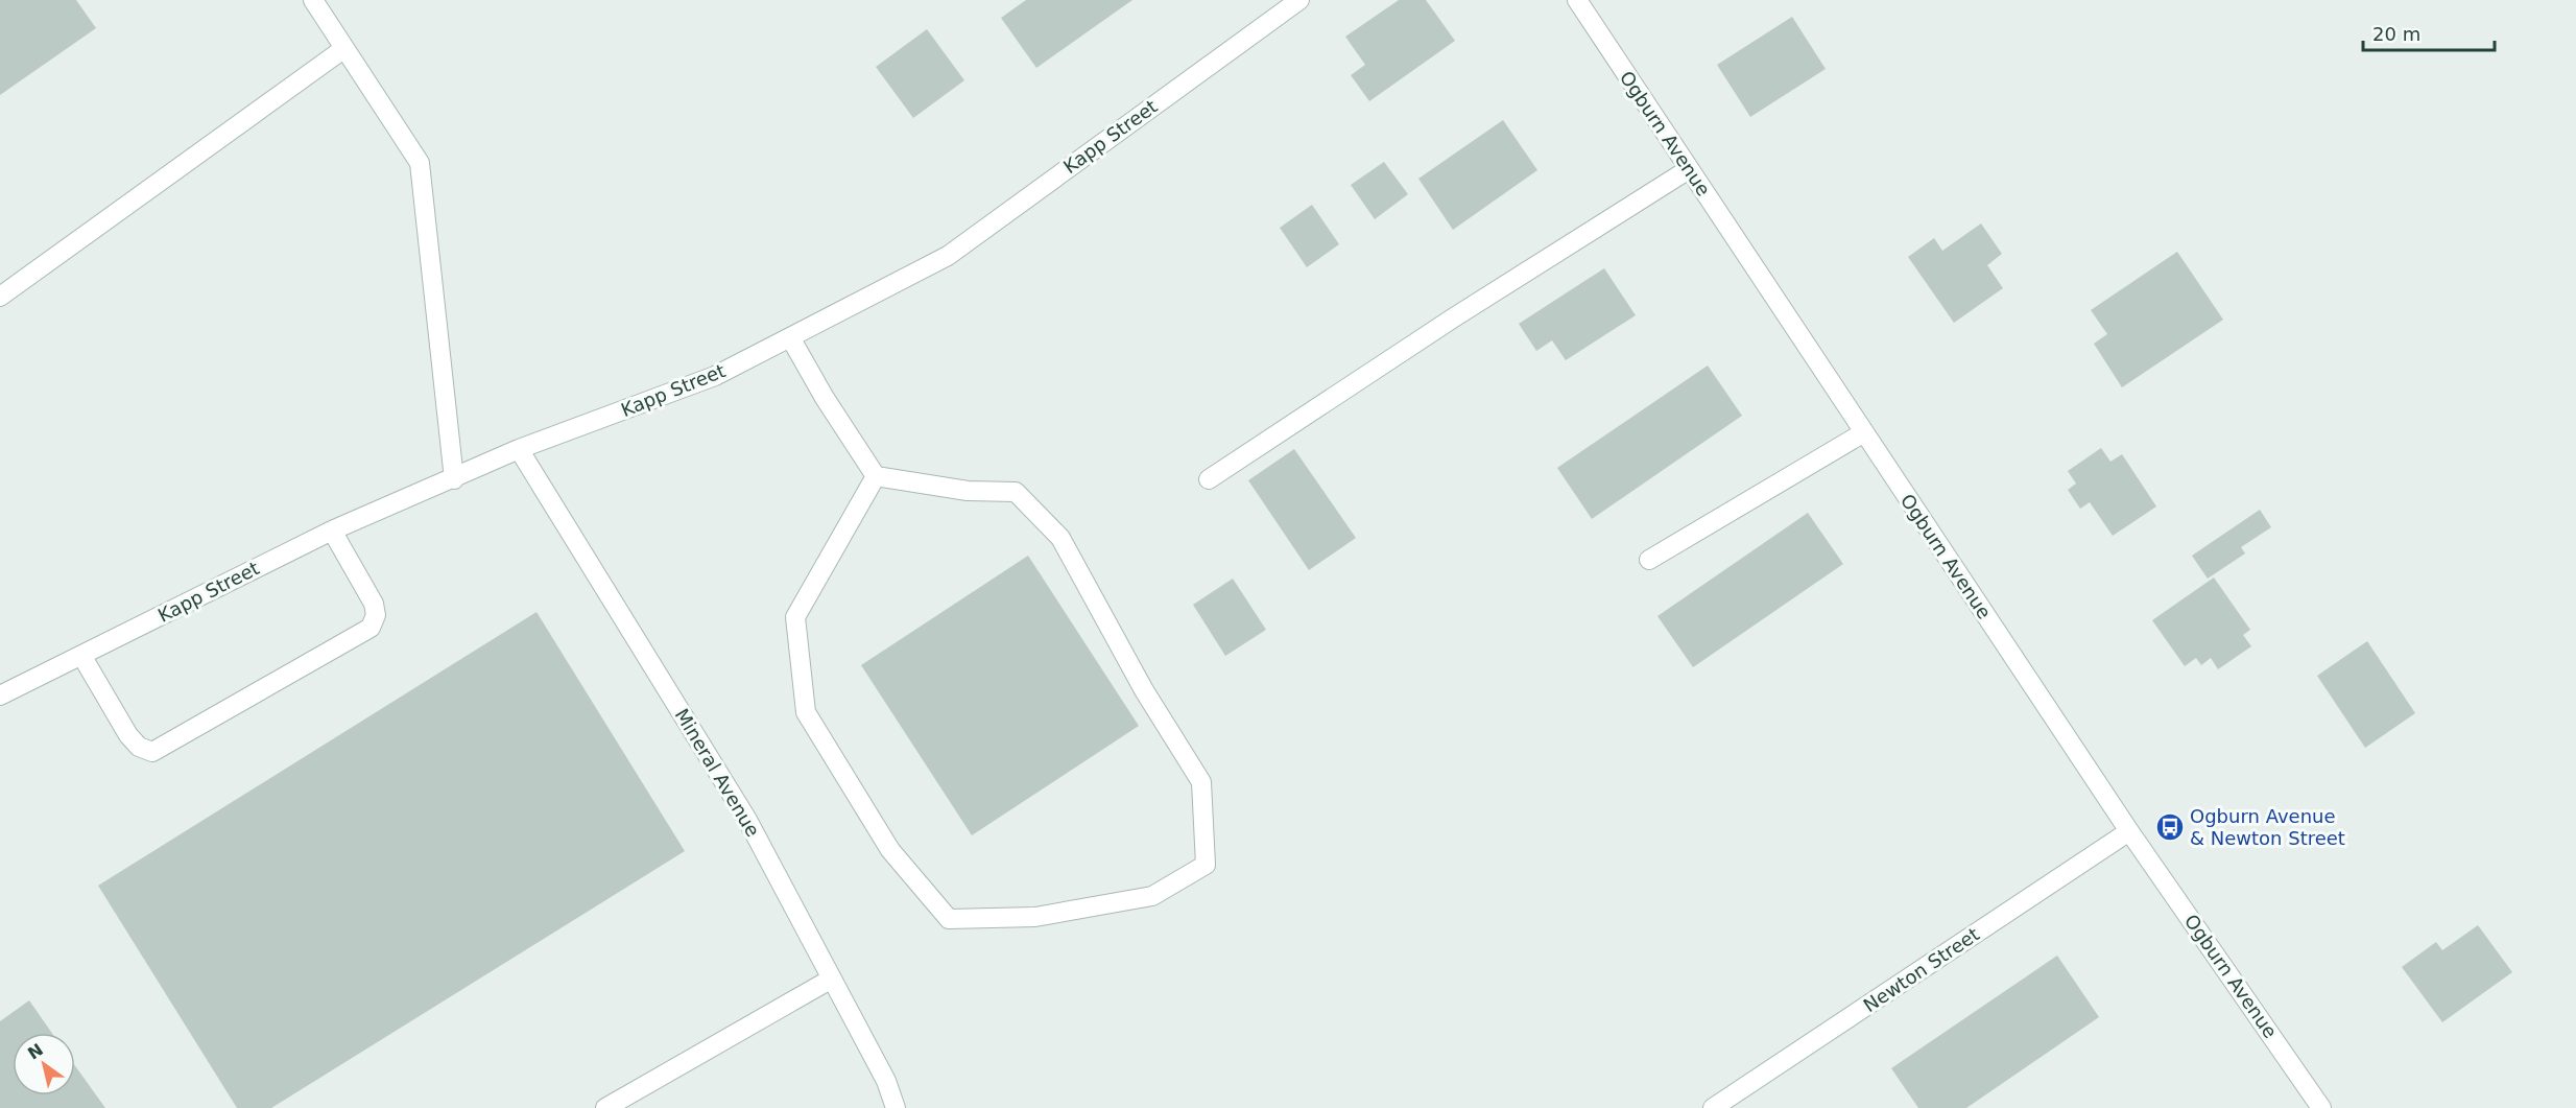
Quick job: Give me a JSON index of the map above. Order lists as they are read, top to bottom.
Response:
{
  "streets": {
    "street": [
      "Ogburn Avenue",
      "Kapp Street",
      "Mineral Avenue",
      "Newton Street"
    ]
  },
  "crossings": [
    ["Ogburn Avenue", "Newton Street"],
    ["Kapp Street", "Mineral Avenue"]
  ],
  "places": {
    "bus stop": ["Ogburn Avenue & Newton Street"]
  },
  "scale_bar": "20 m",
  "north": "top left"
}
